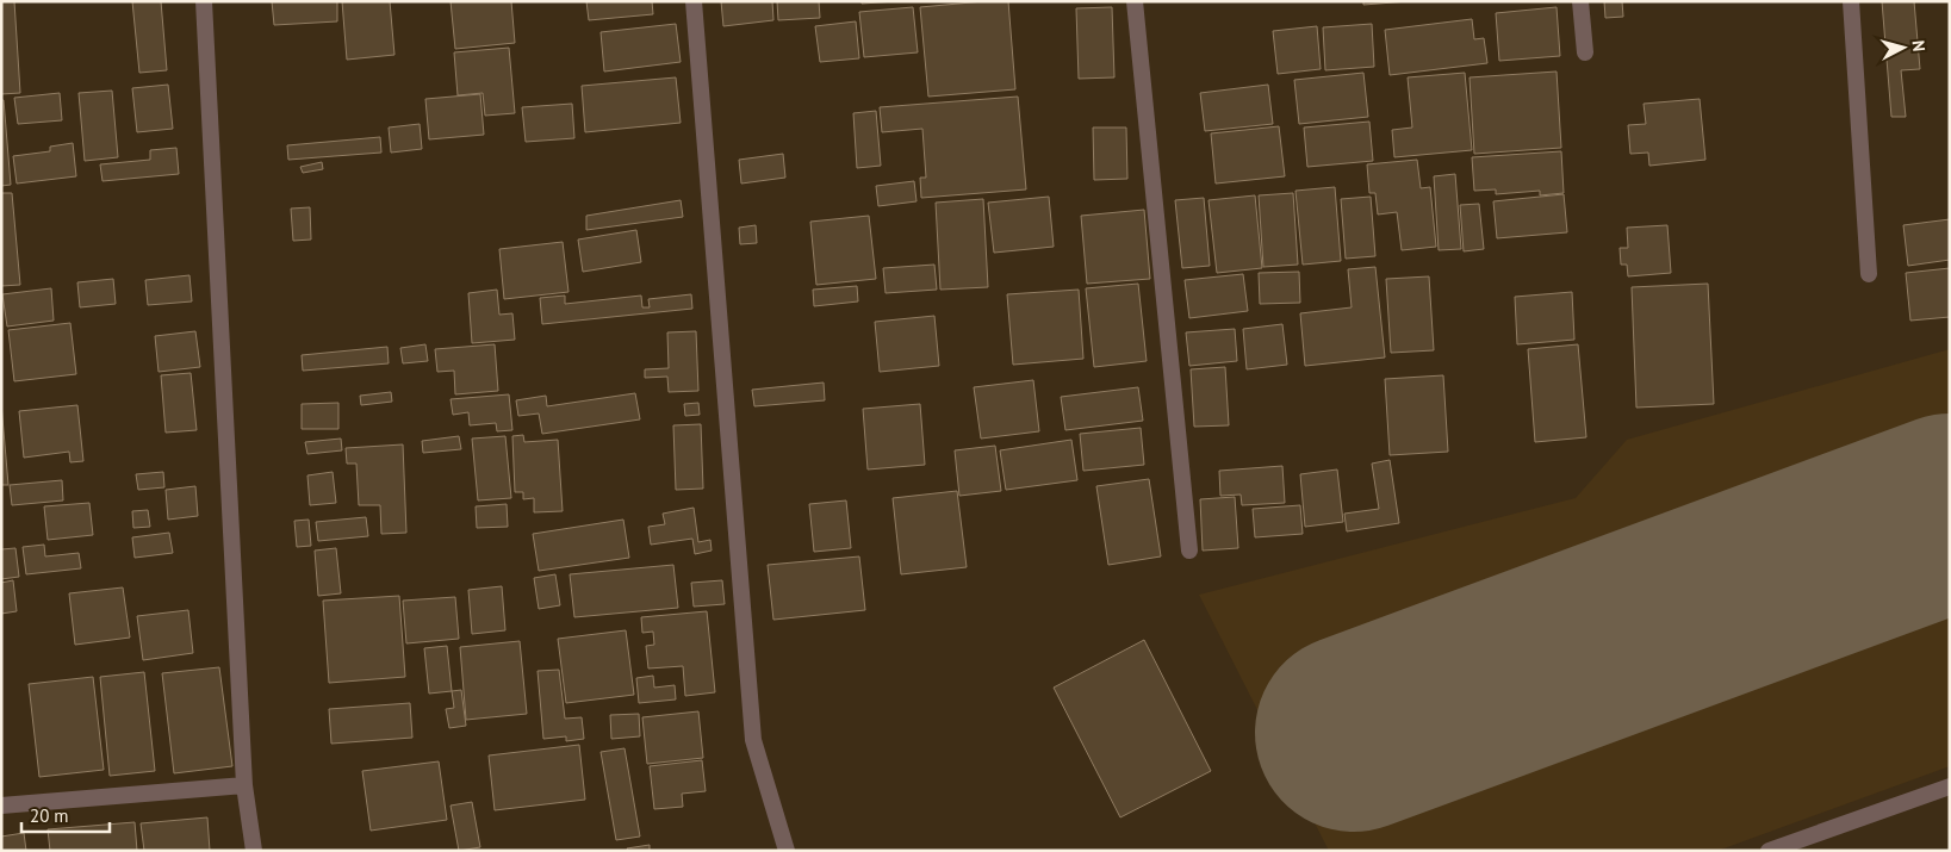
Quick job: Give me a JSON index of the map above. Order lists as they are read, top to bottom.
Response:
{
  "scale_bar": "20 m",
  "north": "right"
}
